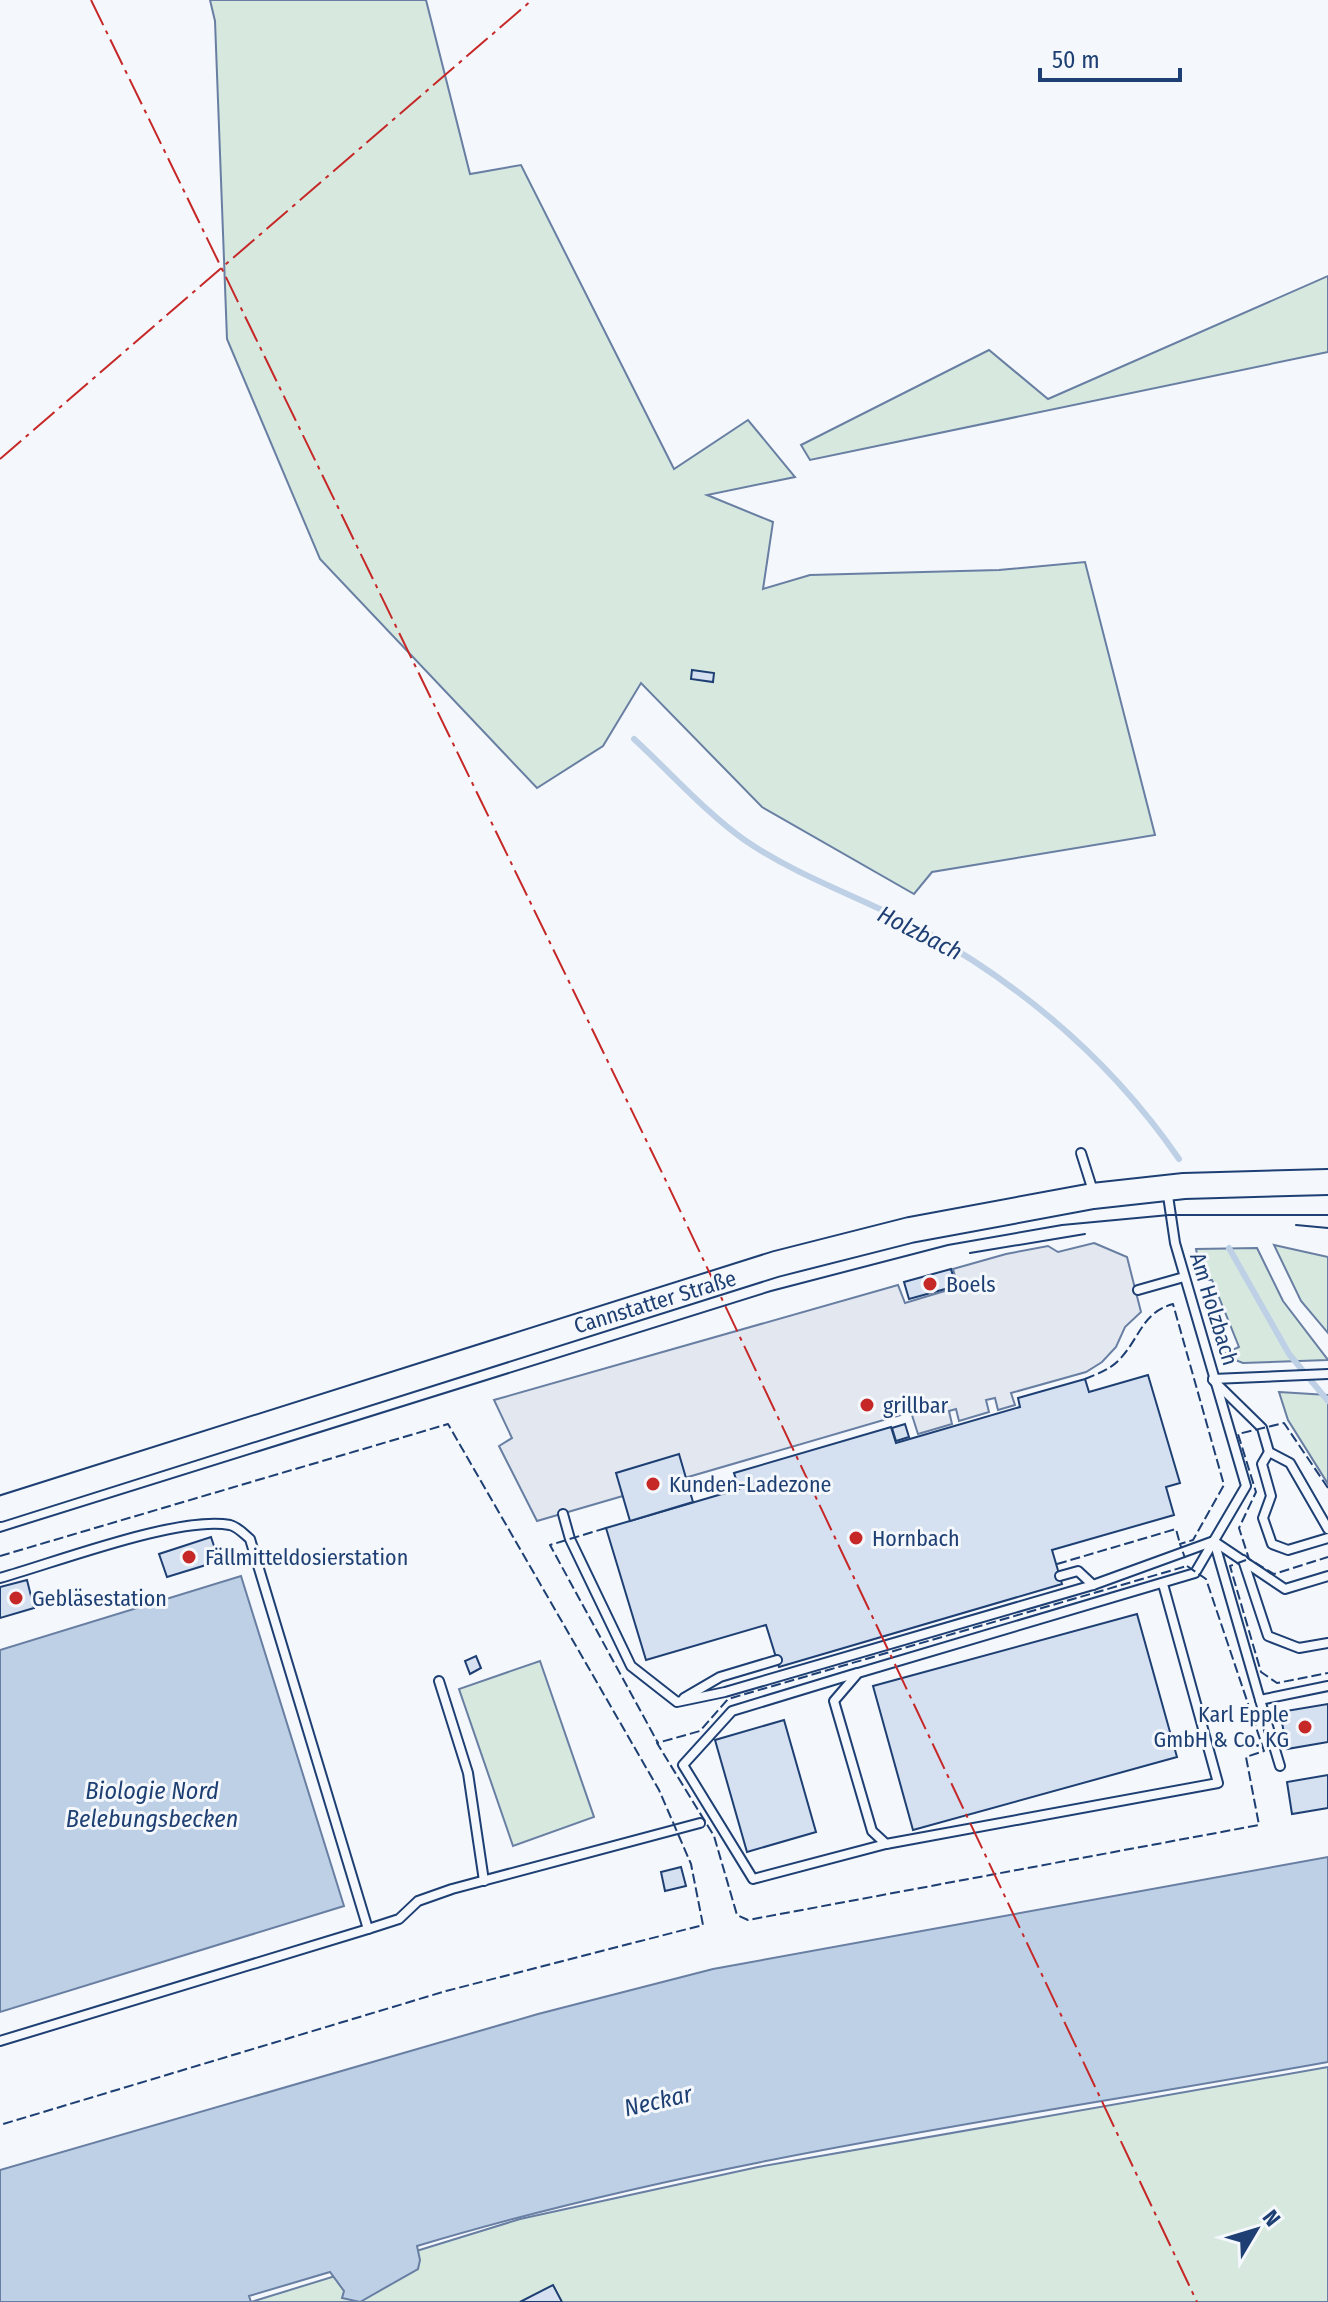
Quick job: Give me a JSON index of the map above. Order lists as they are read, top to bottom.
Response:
{
  "streets": {
    "main road": ["Cannstatter Straße"],
    "lane": ["Am Holzbach"]
  },
  "crossings": [
    ["Cannstatter Straße", "Am Holzbach"]
  ],
  "water": ["Holzbach", "Biologie Nord Belebungsbecken", "Neckar"],
  "places": [
    "Boels",
    "grillbar",
    "Kunden-Ladezone",
    "Hornbach",
    "Fällmitteldosierstation",
    "Gebläsestation",
    "Karl Epple GmbH & Co. KG"
  ],
  "scale_bar": "50 m",
  "north": "top right"
}
